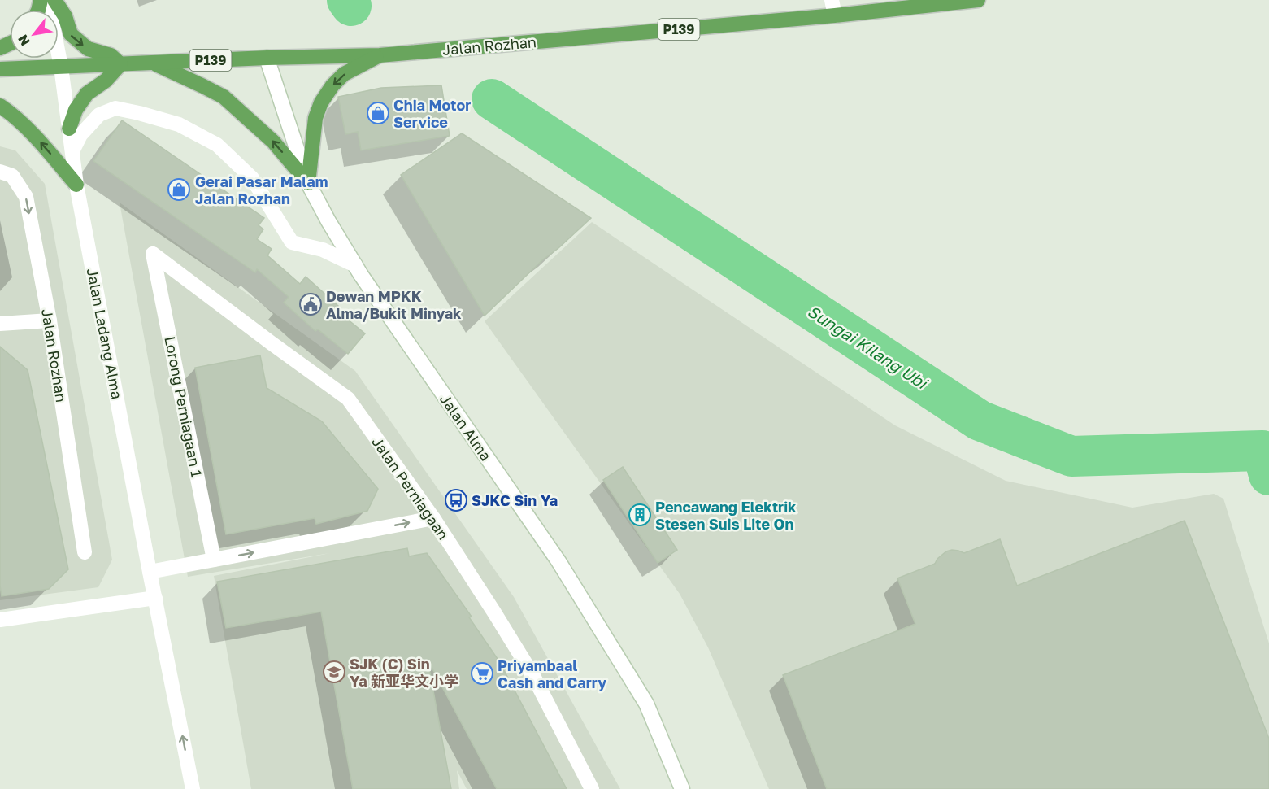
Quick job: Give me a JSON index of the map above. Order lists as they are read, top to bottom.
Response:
{
  "streets": {
    "main road": ["P139", "Jalan Rozhan"],
    "street": [
      "Jalan Ladang Alma",
      "Lorong Perniagaan 1",
      "Jalan Alma",
      "Jalan Perniagaan"
    ]
  },
  "crossings": [
    ["Jalan Rozhan", "Jalan Ladang Alma"],
    ["Jalan Rozhan", "Jalan Alma"],
    ["Lorong Perniagaan 1", "Jalan Perniagaan"]
  ],
  "water": ["Sungai Kilang Ubi"],
  "places": {
    "shop": ["Chia Motor Service", "Gerai Pasar Malam Jalan Rozhan"],
    "public building": ["Dewan MPKK Alma/Bukit Minyak"],
    "bus stop": ["SJKC Sin Ya"],
    "building": ["Pencawang Elektrik Stesen Suis Lite On"],
    "school or university": ["SJK (C) Sin Ya 新亚华文小学"],
    "supermarket": ["Priyambaal Cash and Carry"]
  },
  "north": "bottom left"
}
